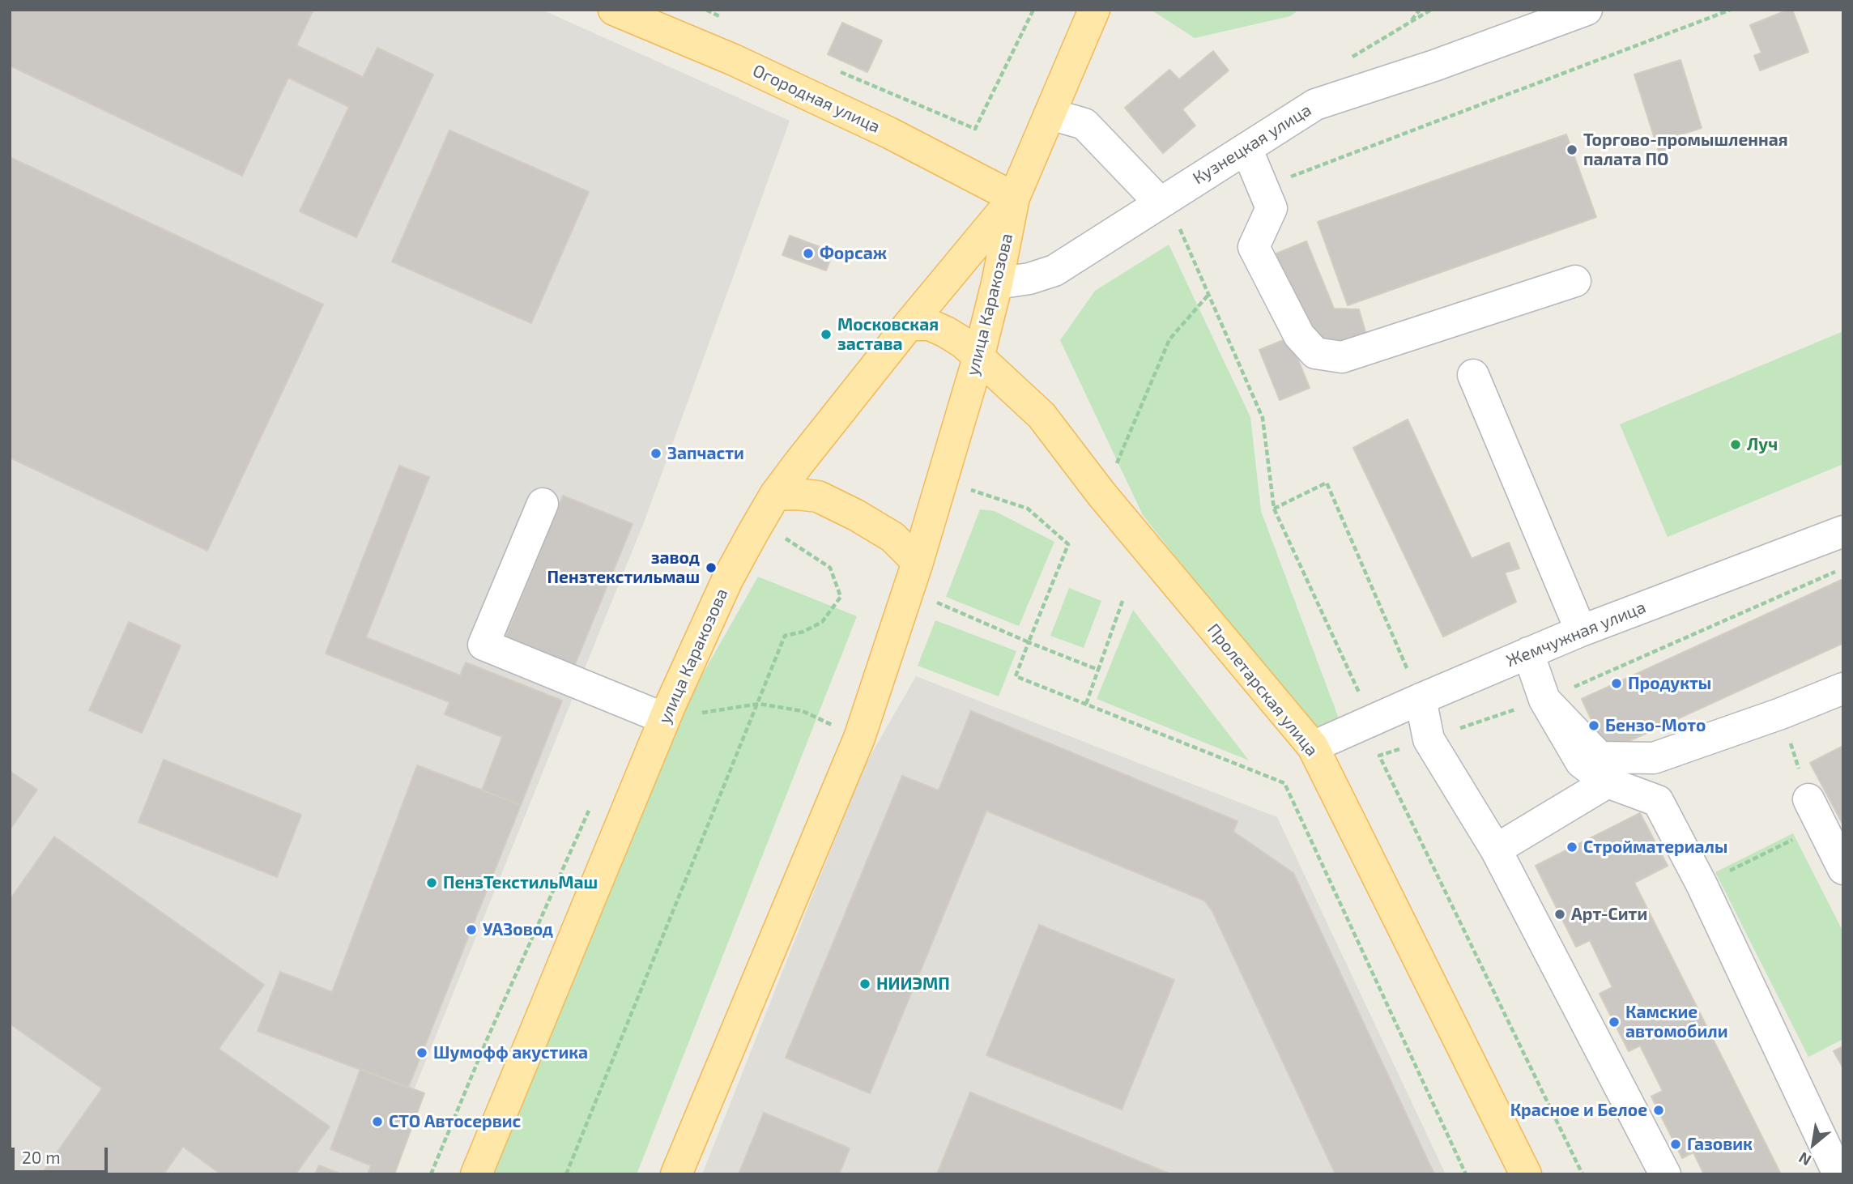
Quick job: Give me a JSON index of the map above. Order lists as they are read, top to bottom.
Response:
{
  "streets": {
    "main road": ["Огородная улица", "улица Каракозова", "Пролетарская улица"],
    "street": ["Кузнецкая улица", "Жемчужная улица"]
  },
  "crossings": [
    ["Огородная улица", "улица Каракозова"],
    ["Кузнецкая улица", "улица Каракозова"],
    ["улица Каракозова", "Пролетарская улица"],
    ["Жемчужная улица", "Пролетарская улица"]
  ],
  "places": [
    "Торгово-промышленная палата ПО",
    "Форсаж",
    "Московская застава",
    "Луч",
    "Запчасти",
    "завод Пензтекстильмаш",
    "Продукты",
    "Бензо-Мото",
    "Стройматериалы",
    "ПензТекстильМаш",
    "Арт-Сити",
    "УАЗовод",
    "НИИЭМП",
    "Камские автомобили",
    "Шумофф акустика",
    "Красное и Белое",
    "СТО Автосервис",
    "Газовик"
  ],
  "scale_bar": "20 m",
  "north": "bottom left"
}
